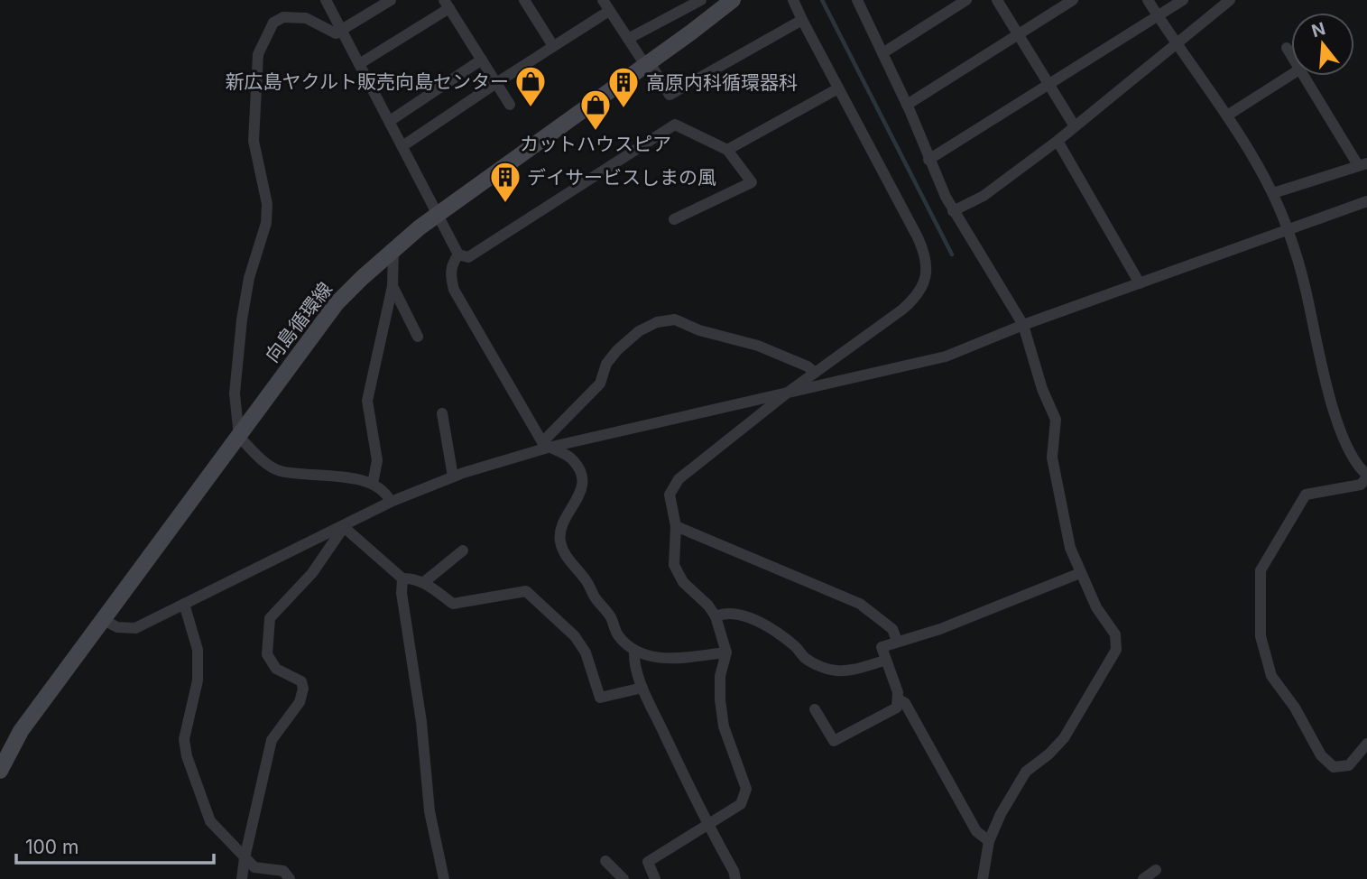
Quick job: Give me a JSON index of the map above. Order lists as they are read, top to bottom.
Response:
{
  "streets": {
    "main road": ["向島循環線"]
  },
  "places": {
    "shop": ["新広島ヤクルト販売向島センター", "カットハウスピア"],
    "building": ["高原内科循環器科", "デイサービスしまの風"]
  },
  "scale_bar": "100 m",
  "north": "top"
}
